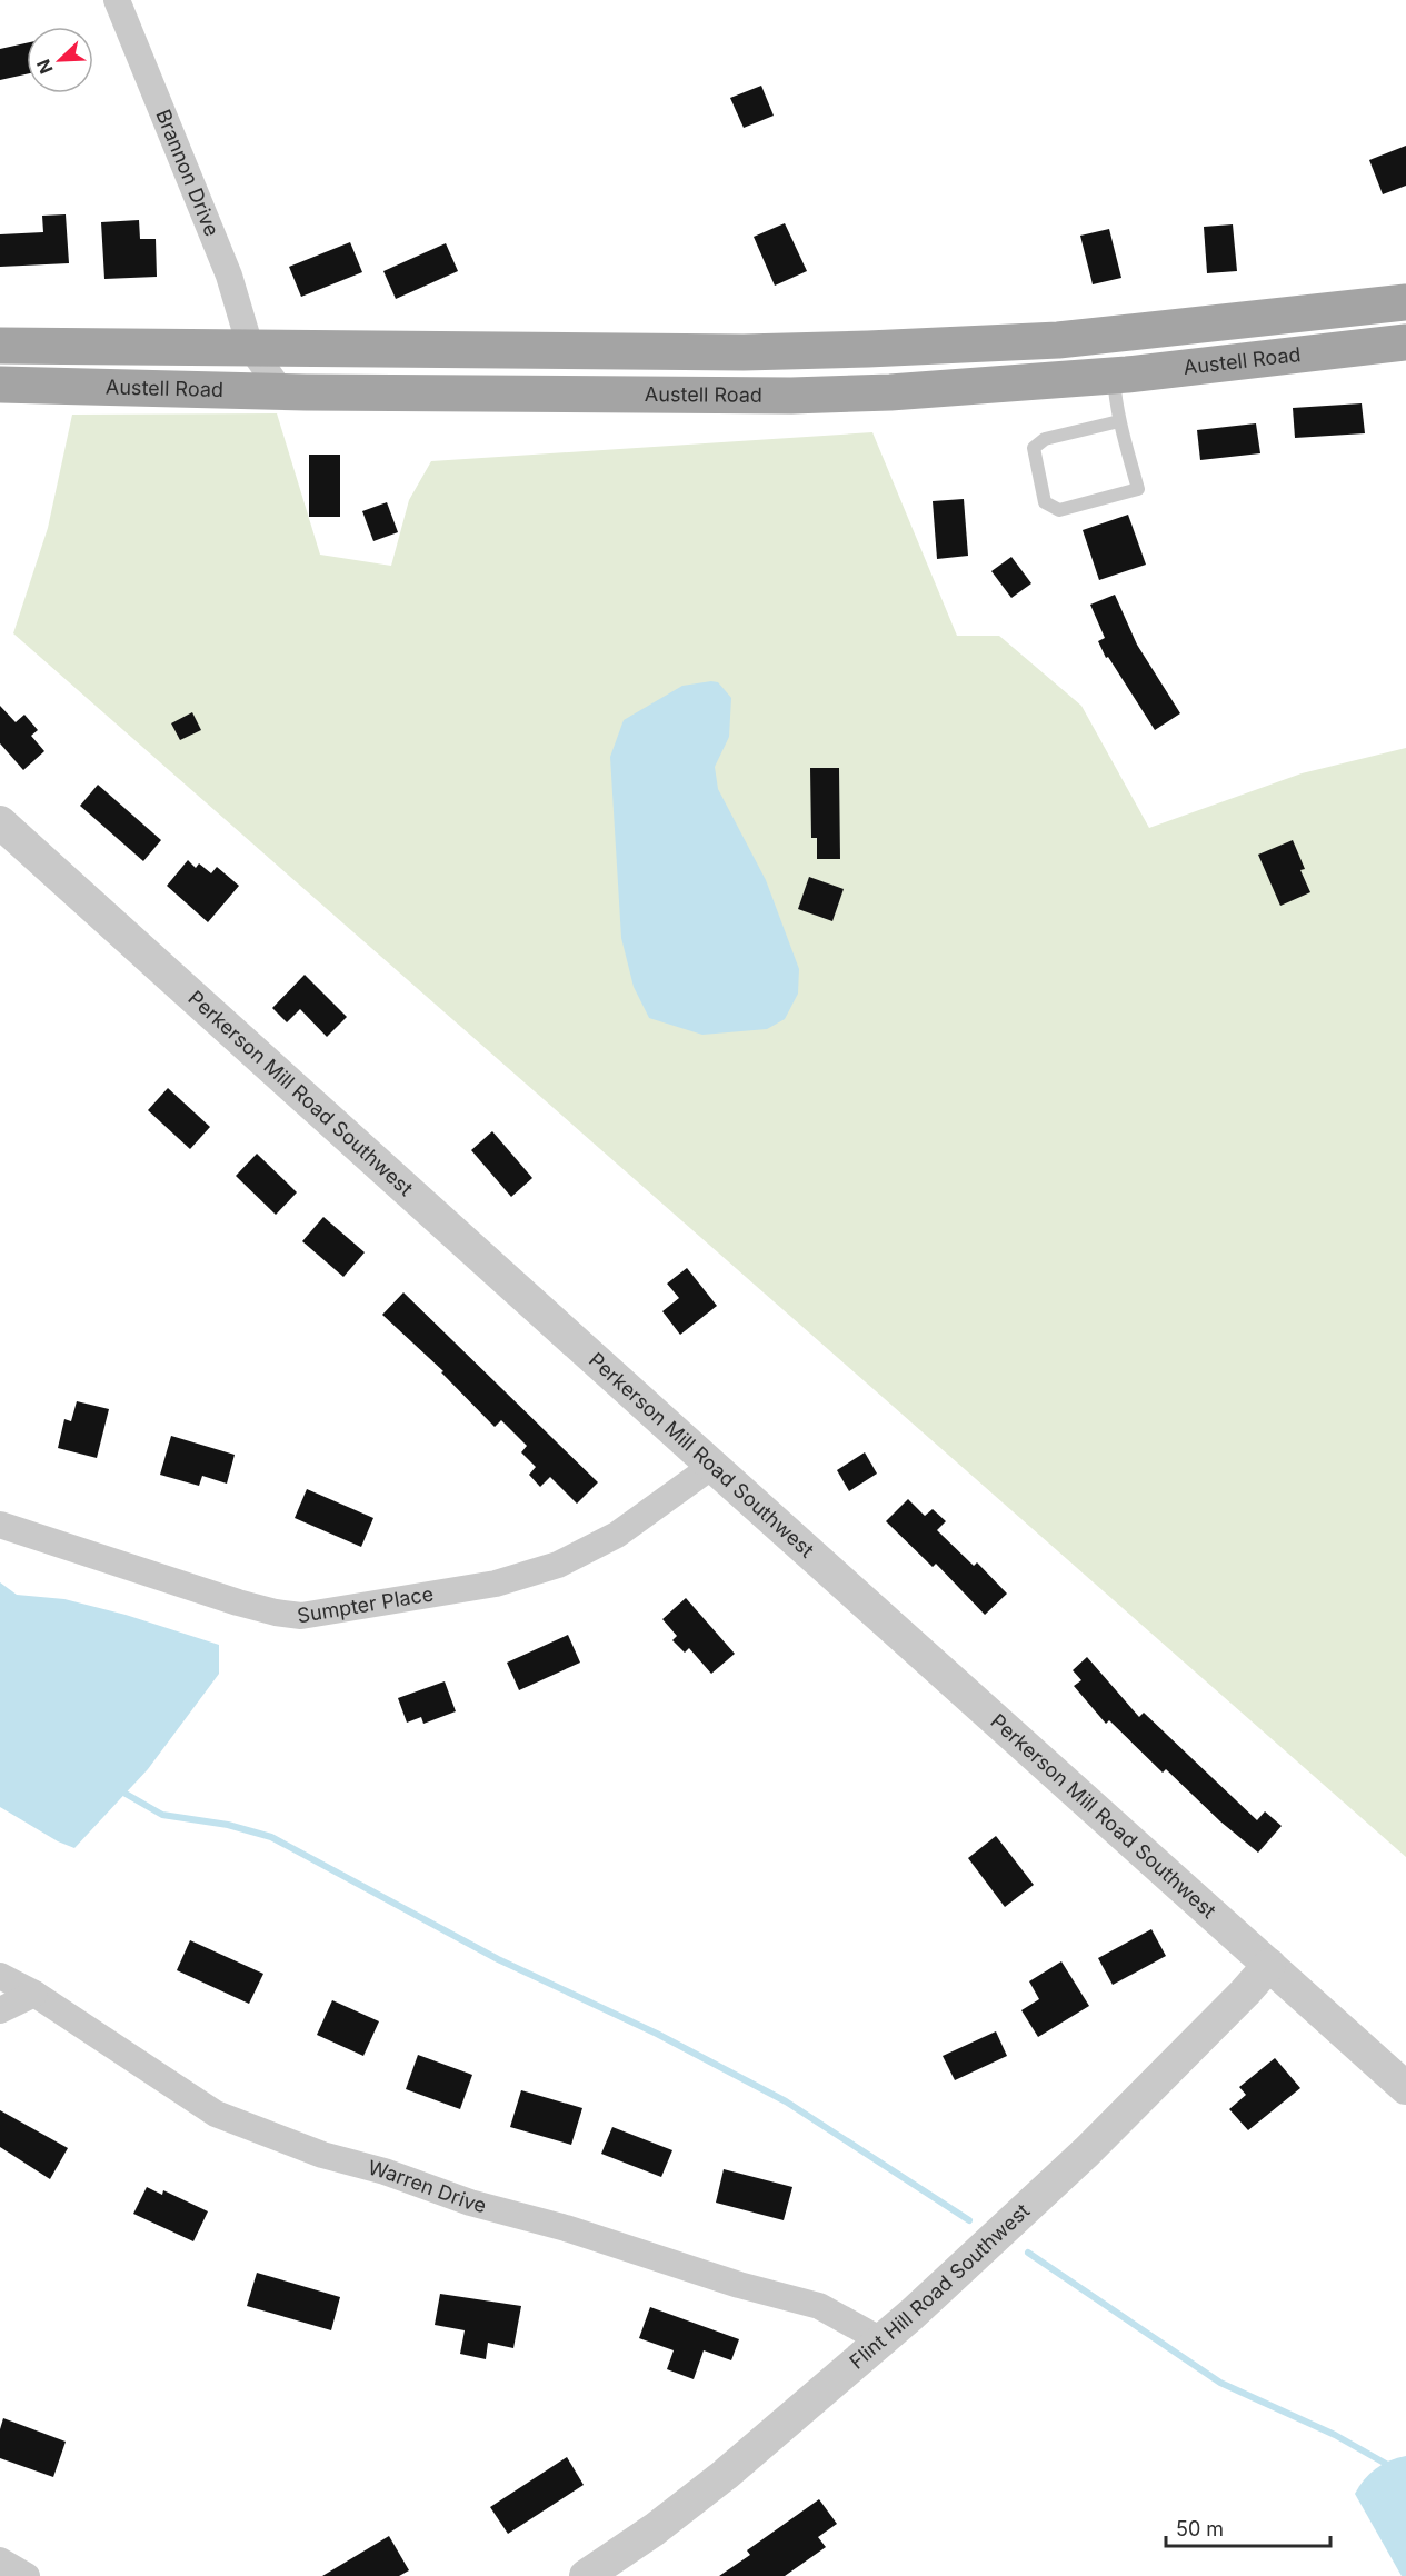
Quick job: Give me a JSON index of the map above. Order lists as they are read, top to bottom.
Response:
{
  "streets": {
    "main road": ["Austell Road"],
    "street": [
      "Brannon Drive",
      "Perkerson Mill Road Southwest",
      "Sumpter Place",
      "Warren Drive",
      "Flint Hill Road Southwest"
    ]
  },
  "crossings": [
    ["Brannon Drive", "Austell Road"],
    ["Perkerson Mill Road Southwest", "Sumpter Place"],
    ["Perkerson Mill Road Southwest", "Flint Hill Road Southwest"],
    ["Warren Drive", "Flint Hill Road Southwest"]
  ],
  "scale_bar": "50 m",
  "north": "bottom left"
}
